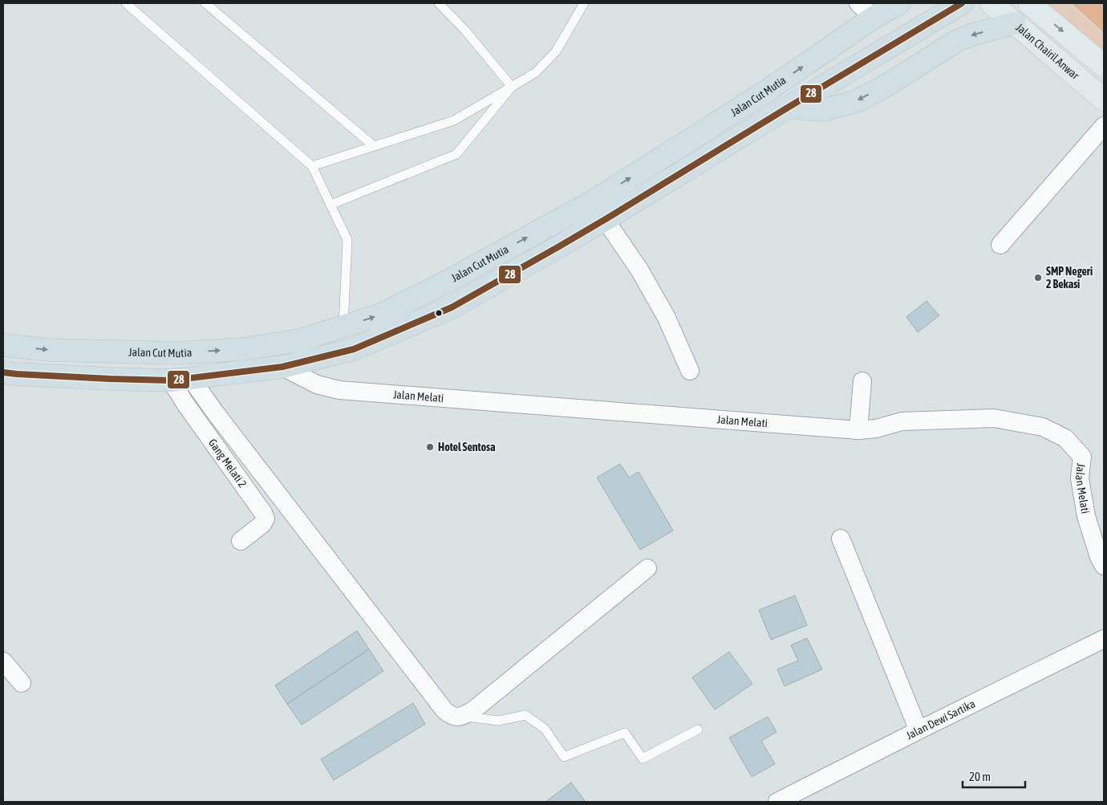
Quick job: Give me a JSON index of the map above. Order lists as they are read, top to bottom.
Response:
{
  "streets": {
    "highway": ["Jalan Cut Mutia"],
    "main road": ["Jalan Chairil Anwar"],
    "street": ["Jalan Melati", "Gang Melati 2", "Jalan Dewi Sartika"]
  },
  "places": ["SMP Negeri 2 Bekasi", "Hotel Sentosa"],
  "lines": ["transit line 28"],
  "scale_bar": "20 m"
}
